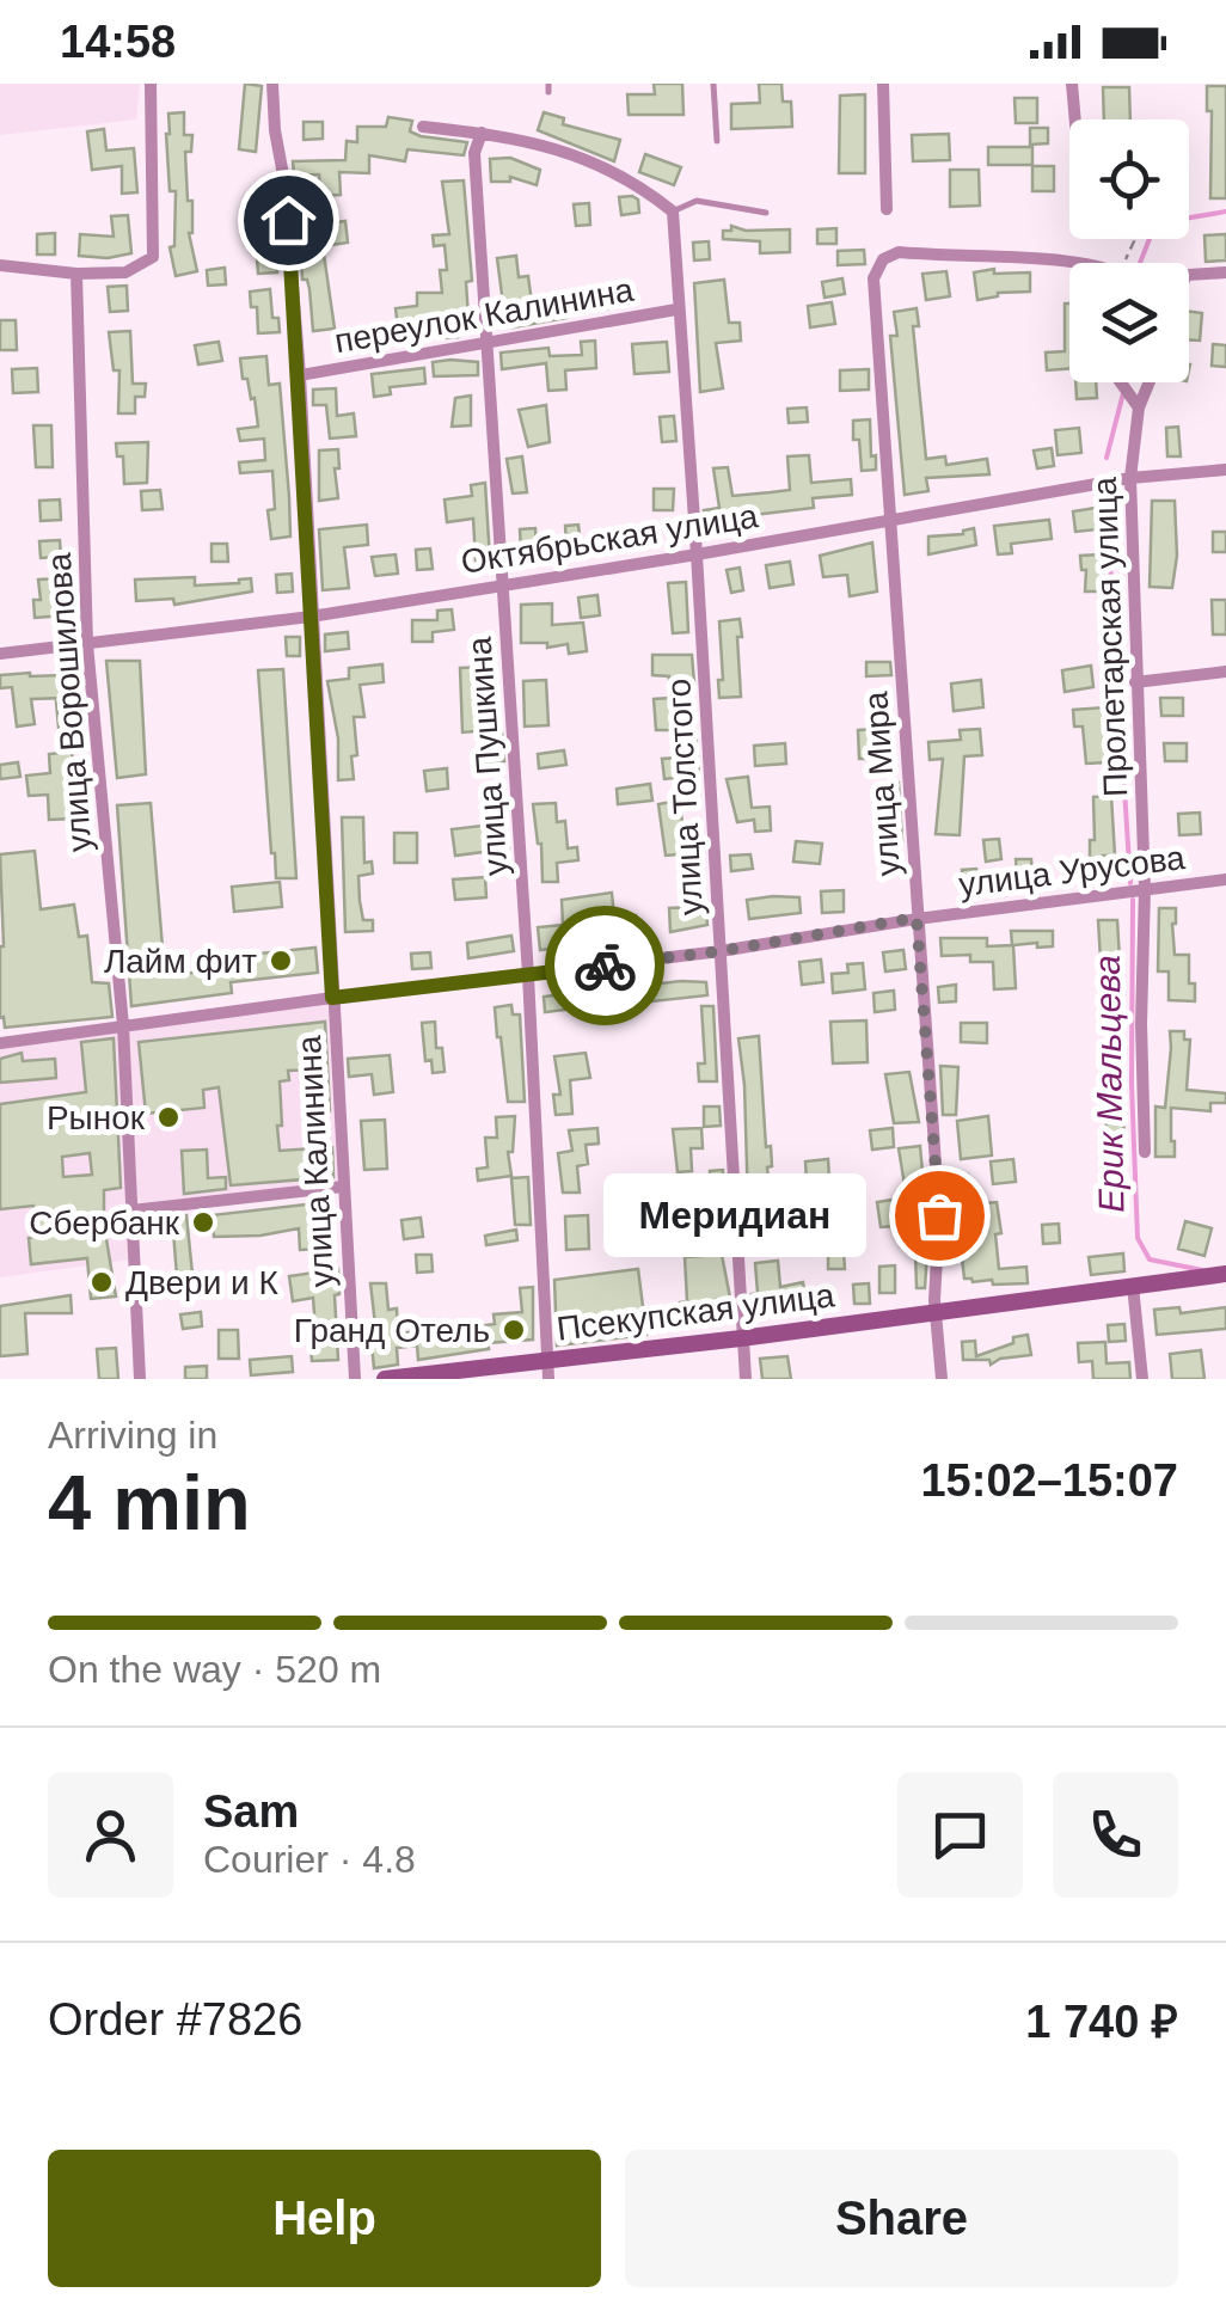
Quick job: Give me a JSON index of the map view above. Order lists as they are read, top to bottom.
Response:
{
  "streets": {
    "street": [
      "переулок Калинина",
      "Октябрьская улица",
      "Пролетарская улица",
      "улица Ворошилова",
      "улица Пушкина",
      "улица Мира",
      "улица Толстого",
      "улица Урусова",
      "улица Калинина",
      "Псекупская улица"
    ]
  },
  "crossings": [
    ["переулок Калинина", "улица Пушкина"],
    ["переулок Калинина", "улица Толстого"],
    ["переулок Калинина", "улица Калинина"],
    ["Октябрьская улица", "Пролетарская улица"],
    ["Октябрьская улица", "улица Ворошилова"],
    ["Октябрьская улица", "улица Пушкина"],
    ["Октябрьская улица", "улица Мира"],
    ["Октябрьская улица", "улица Толстого"],
    ["Октябрьская улица", "улица Калинина"],
    ["Пролетарская улица", "улица Урусова"],
    ["улица Ворошилова", "улица Урусова"],
    ["улица Пушкина", "улица Урусова"],
    ["улица Пушкина", "Псекупская улица"],
    ["улица Мира", "улица Урусова"],
    ["улица Мира", "Псекупская улица"],
    ["улица Толстого", "улица Урусова"],
    ["улица Толстого", "Псекупская улица"],
    ["улица Урусова", "улица Калинина"]
  ],
  "water": ["Ерик Мальцева"],
  "places": [
    "Лайм фит",
    "Рынок",
    "Меридиан",
    "Сбербанк",
    "Двери и К",
    "Гранд Отель"
  ],
  "page": {
    "status": "14:58",
    "bubble": "Меридиан",
    "heading": ["4 min", "Arriving in", "15:02–15:07"],
    "panel": [
      "Sam",
      "Courier · 4.8",
      "Order #7826",
      "1 740 ₽"
    ],
    "bar": "On the way · 520 m",
    "buttons": ["Help", "Share"]
  }
}
